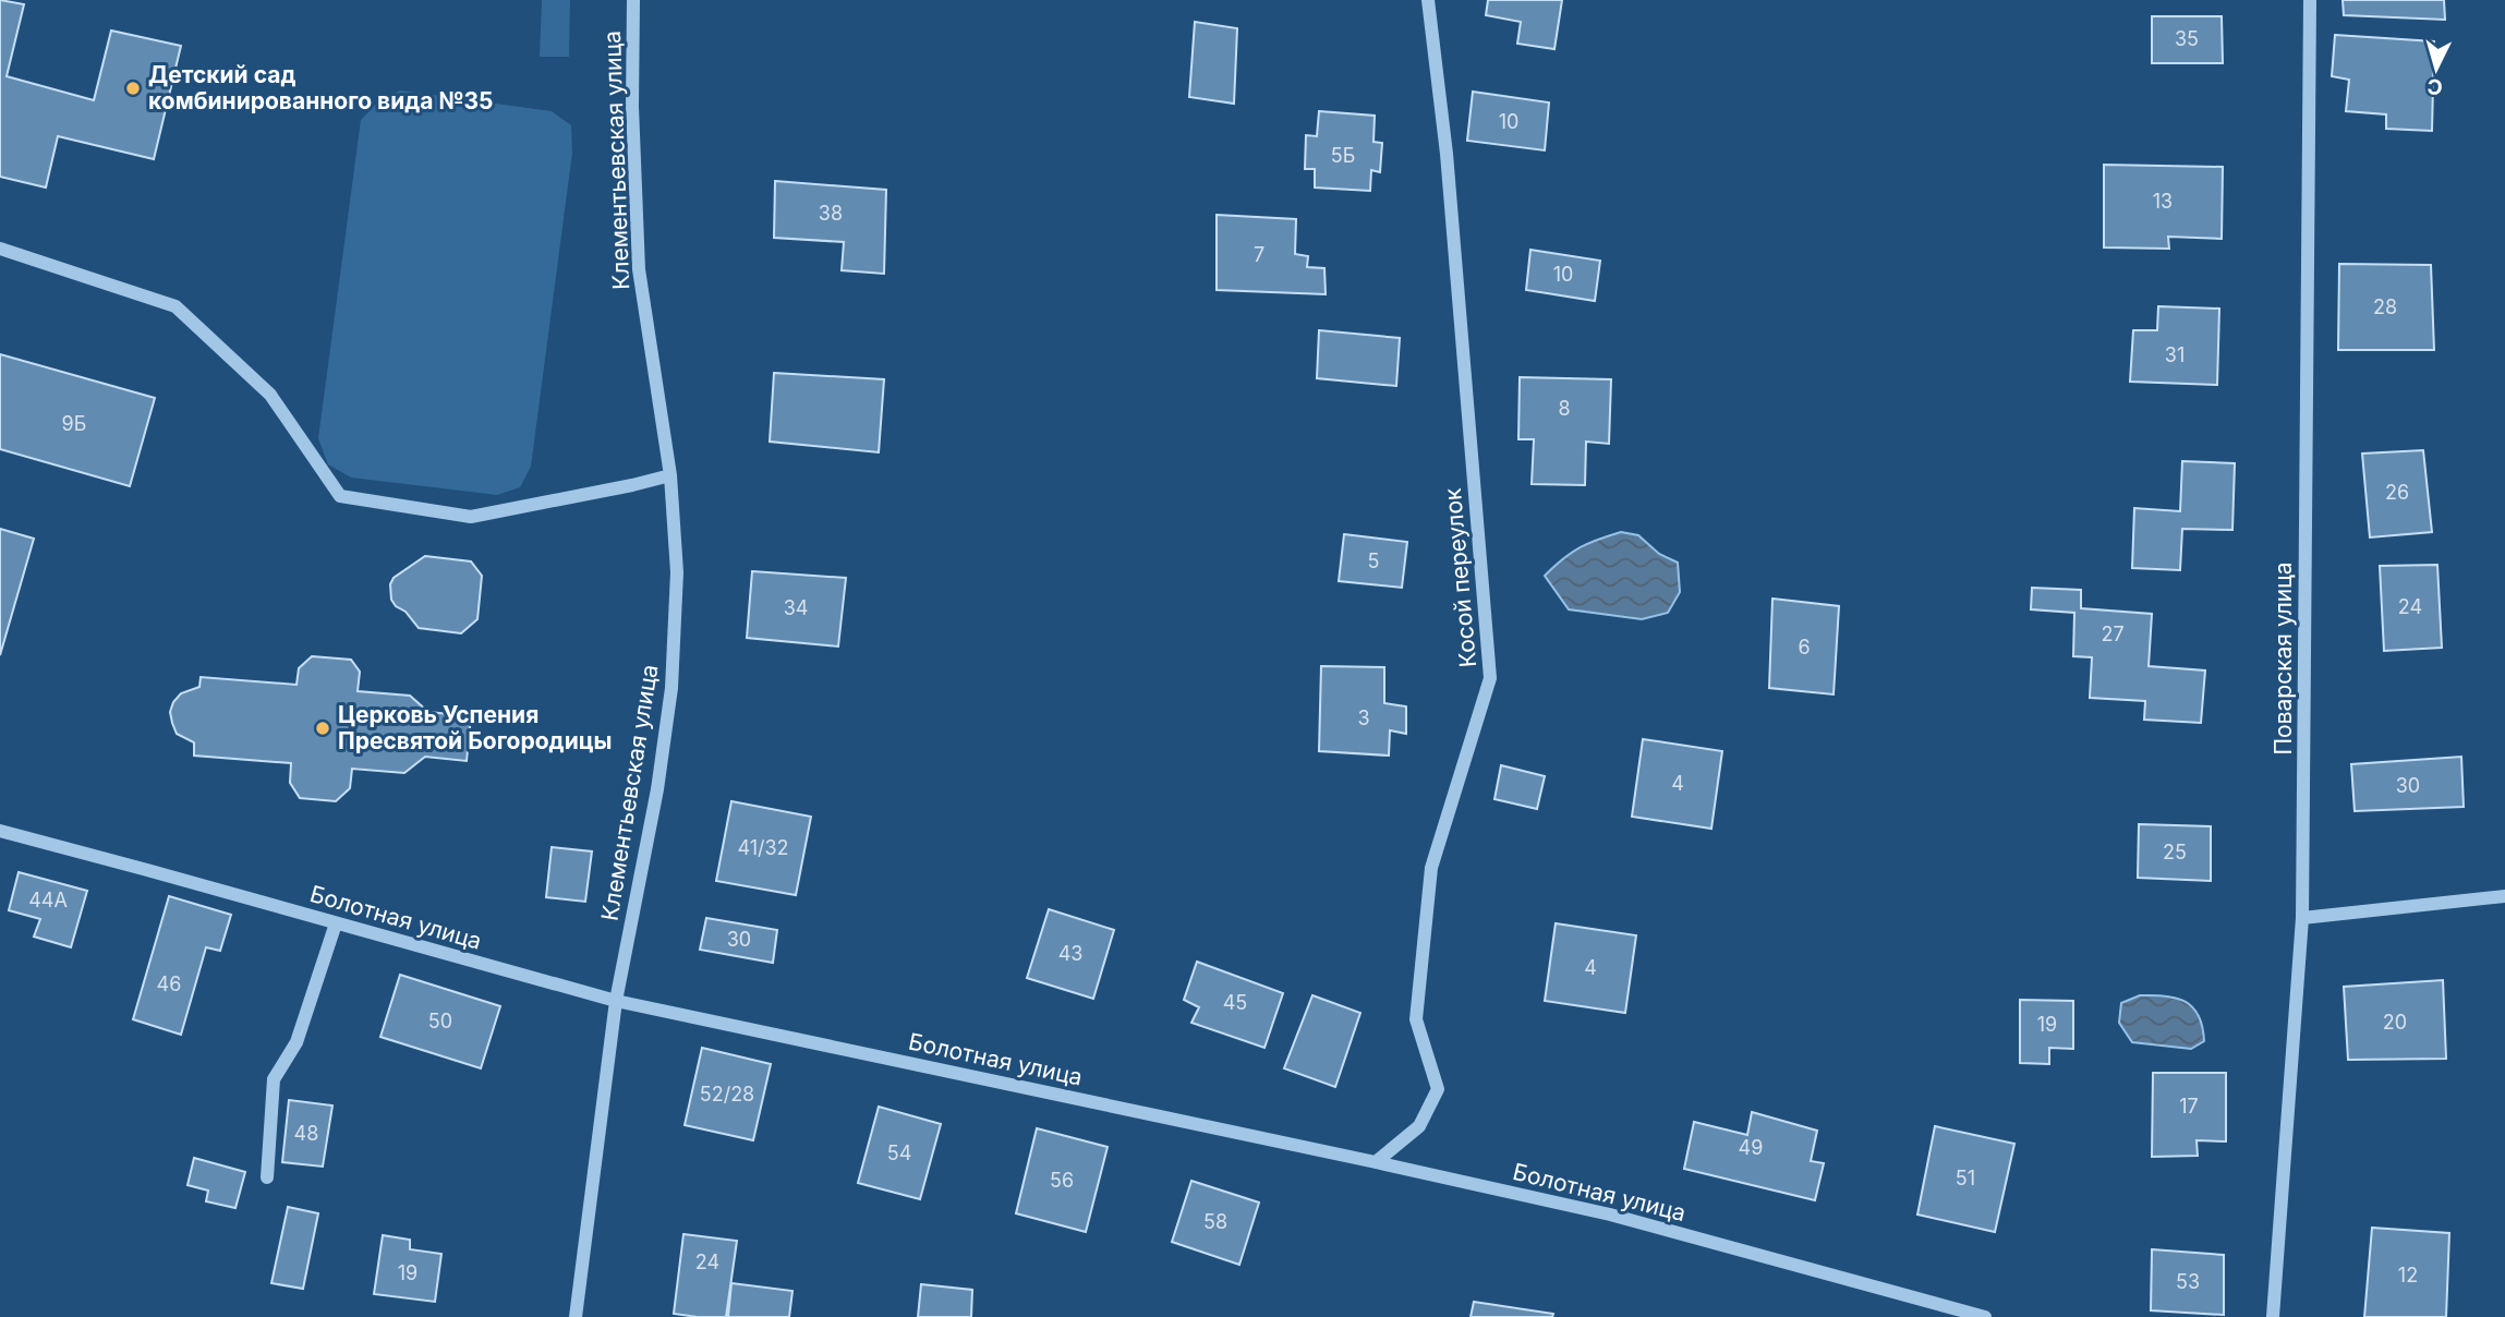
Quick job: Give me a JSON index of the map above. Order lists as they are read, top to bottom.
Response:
{
  "streets": {
    "street": [
      "Клементьевская улица",
      "Косой переулок",
      "Поварская улица",
      "Болотная улица"
    ]
  },
  "crossings": [
    ["Клементьевская улица", "Болотная улица"],
    ["Косой переулок", "Болотная улица"]
  ],
  "places": ["Детский сад комбинированного вида №35", "Церковь Успения Пресвятой Богородицы"],
  "house_numbers": [
    "35",
    "10",
    "5Б",
    "13",
    "38",
    "7",
    "10",
    "28",
    "31",
    "8",
    "9Б",
    "26",
    "5",
    "24",
    "34",
    "27",
    "6",
    "3",
    "4",
    "30",
    "41/32",
    "25",
    "44А",
    "30",
    "43",
    "4",
    "46",
    "45",
    "50",
    "20",
    "19",
    "52/28",
    "17",
    "48",
    "49",
    "54",
    "51",
    "56",
    "58",
    "24",
    "19",
    "12",
    "53"
  ],
  "north": "bottom"
}
